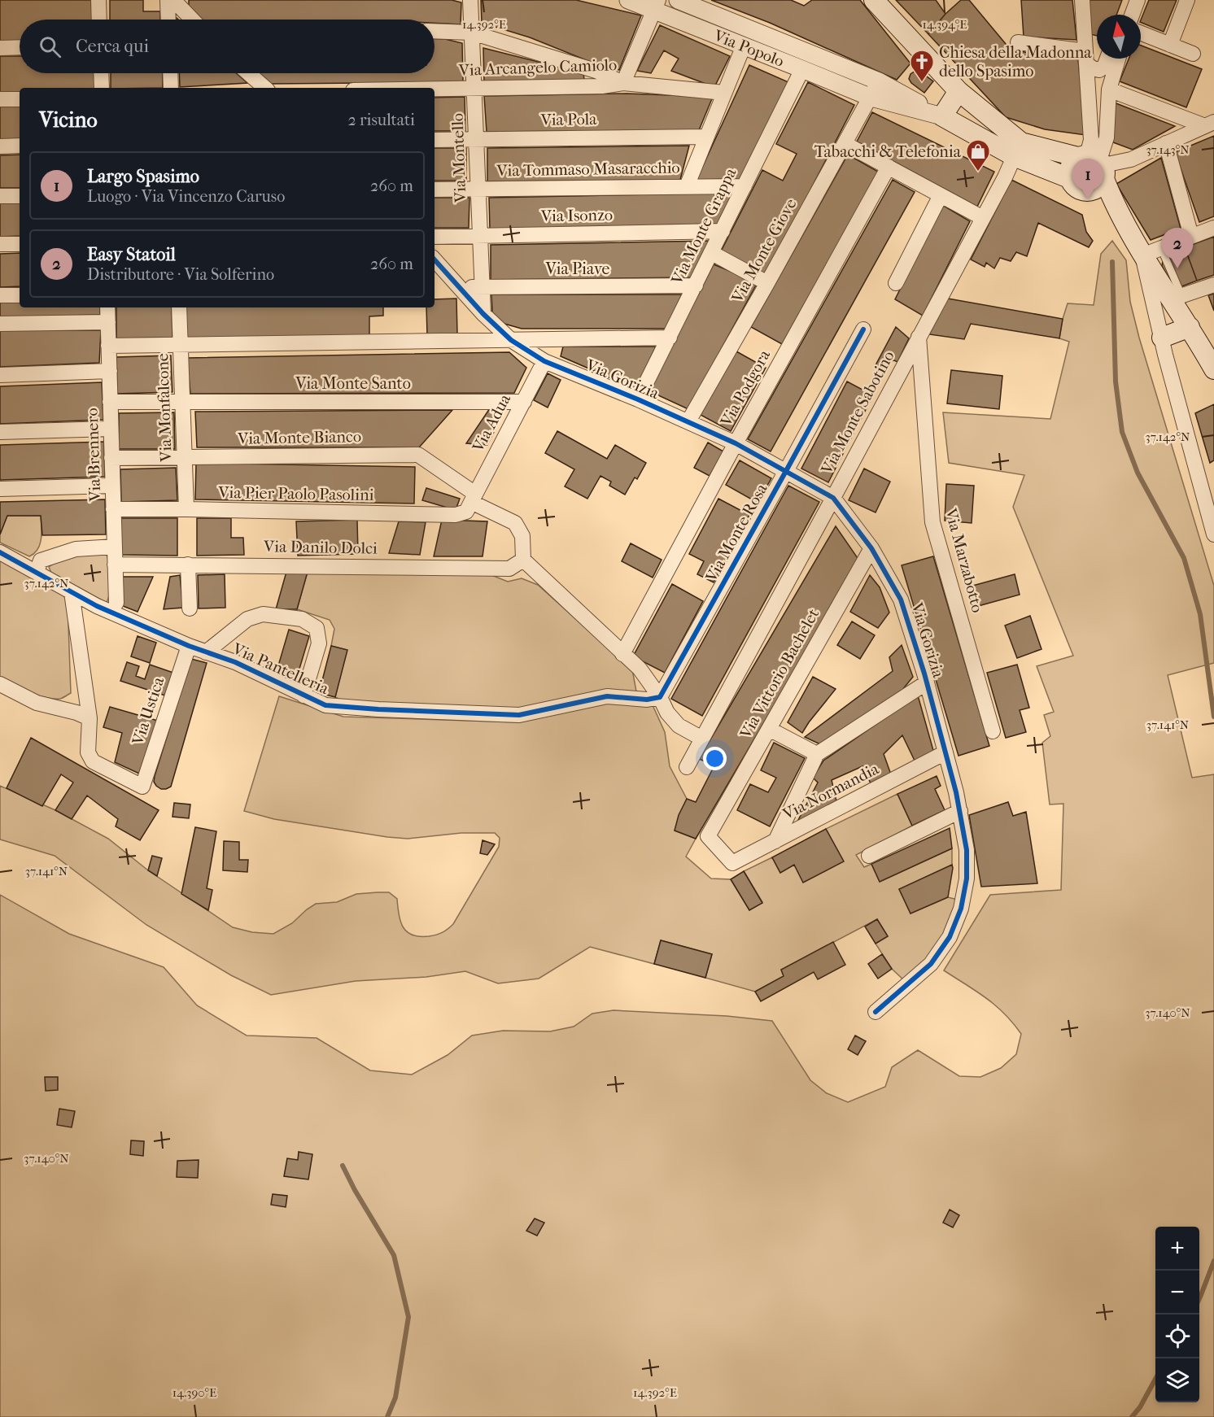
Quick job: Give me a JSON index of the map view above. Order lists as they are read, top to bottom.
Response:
{
  "streets": {
    "street": [
      "Via Popolo",
      "Via Arcangelo Camiolo",
      "Via Pola",
      "Via Montello",
      "Via Tommaso Masaracchio",
      "Via Isonzo",
      "Via Monte Grappa",
      "Via Monte Giove",
      "Via Piave",
      "Via Gorizia",
      "Via Monte Santo",
      "Via Podgora",
      "Via Monfalcone",
      "Via Monte Sabotino",
      "Via Adua",
      "Via Monte Bianco",
      "Via Brennero",
      "Via Pier Paolo Pasolini",
      "Via Monte Rosa",
      "Via Danilo Dolci",
      "Via Marzabotto",
      "Via Pantelleria",
      "Via Vittorio Bachelet",
      "Via Ustica",
      "Via Normandia"
    ]
  },
  "crossings": [
    ["Via Popolo", "Via Monte Grappa"],
    ["Via Popolo", "Via Monte Giove"],
    ["Via Arcangelo Camiolo", "Via Montello"],
    ["Via Pola", "Via Montello"],
    ["Via Montello", "Via Tommaso Masaracchio"],
    ["Via Montello", "Via Isonzo"],
    ["Via Montello", "Via Piave"],
    ["Via Montello", "Via Gorizia"],
    ["Via Tommaso Masaracchio", "Via Monte Grappa"],
    ["Via Isonzo", "Via Monte Grappa"],
    ["Via Monte Grappa", "Via Piave"],
    ["Via Monte Grappa", "Via Gorizia"],
    ["Via Monte Giove", "Via Gorizia"],
    ["Via Piave", "Via Gorizia"],
    ["Via Gorizia", "Via Podgora"],
    ["Via Gorizia", "Via Monte Sabotino"],
    ["Via Gorizia", "Via Adua"],
    ["Via Gorizia", "Via Monte Rosa"],
    ["Via Gorizia", "Via Vittorio Bachelet"],
    ["Via Gorizia", "Via Normandia"],
    ["Via Monte Santo", "Via Monfalcone"],
    ["Via Monte Santo", "Via Adua"],
    ["Via Monte Santo", "Via Brennero"],
    ["Via Monfalcone", "Via Monte Bianco"],
    ["Via Monfalcone", "Via Pier Paolo Pasolini"],
    ["Via Monte Sabotino", "Via Marzabotto"],
    ["Via Adua", "Via Monte Bianco"],
    ["Via Adua", "Via Pier Paolo Pasolini"],
    ["Via Monte Bianco", "Via Brennero"],
    ["Via Monte Bianco", "Via Pier Paolo Pasolini"],
    ["Via Monte Bianco", "Via Danilo Dolci"],
    ["Via Brennero", "Via Pier Paolo Pasolini"],
    ["Via Brennero", "Via Danilo Dolci"],
    ["Via Monte Rosa", "Via Pantelleria"],
    ["Via Pantelleria", "Via Ustica"],
    ["Via Vittorio Bachelet", "Via Normandia"]
  ],
  "places": {
    "church": ["Chiesa della Madonna dello Spasimo"],
    "shop": ["Tabacchi & Telefonia"]
  },
  "north": "top",
  "page": {
    "search": "Cerca qui",
    "heading": ["Vicino", "2 risultati"],
    "list": [
      {
        "mark": "1",
        "name": "Largo Spasimo",
        "note": "Luogo · Via Vincenzo Caruso",
        "value": "260 m"
      },
      {
        "mark": "2",
        "name": "Easy Statoil",
        "note": "Distributore · Via Solferino",
        "value": "260 m"
      }
    ],
    "pins": ["1", "2"],
    "map_buttons": ["+", "−"]
  },
  "coordinates": [
    "14.392°E",
    "14.394°E",
    "37.143°N",
    "37.142°N",
    "37.141°N",
    "37.140°N",
    "14.390°E"
  ]
}
